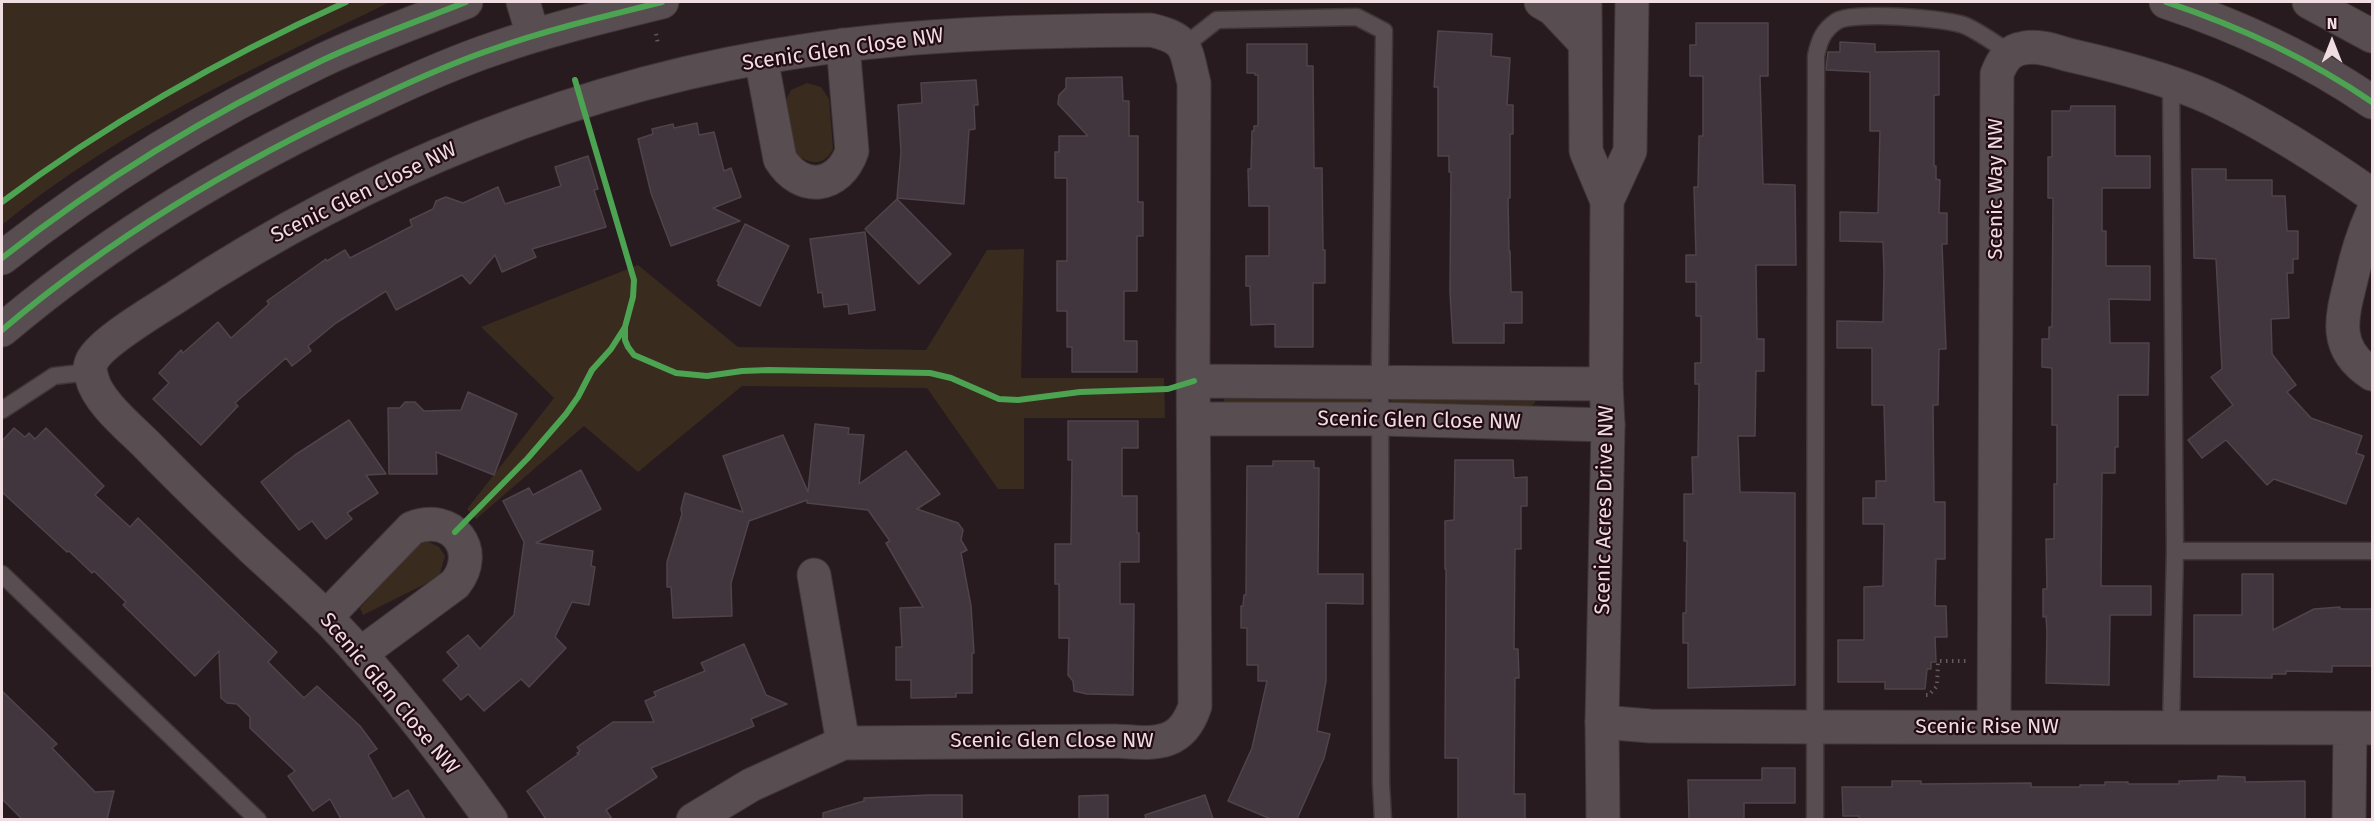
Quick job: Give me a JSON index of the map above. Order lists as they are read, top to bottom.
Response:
{
  "streets": {
    "street": [
      "Scenic Glen Close NW",
      "Scenic Way NW",
      "Scenic Acres Drive NW",
      "Scenic Rise NW"
    ]
  },
  "crossings": [
    ["Scenic Glen Close NW", "Scenic Acres Drive NW"],
    ["Scenic Way NW", "Scenic Rise NW"],
    ["Scenic Acres Drive NW", "Scenic Rise NW"]
  ],
  "north": "top"
}
